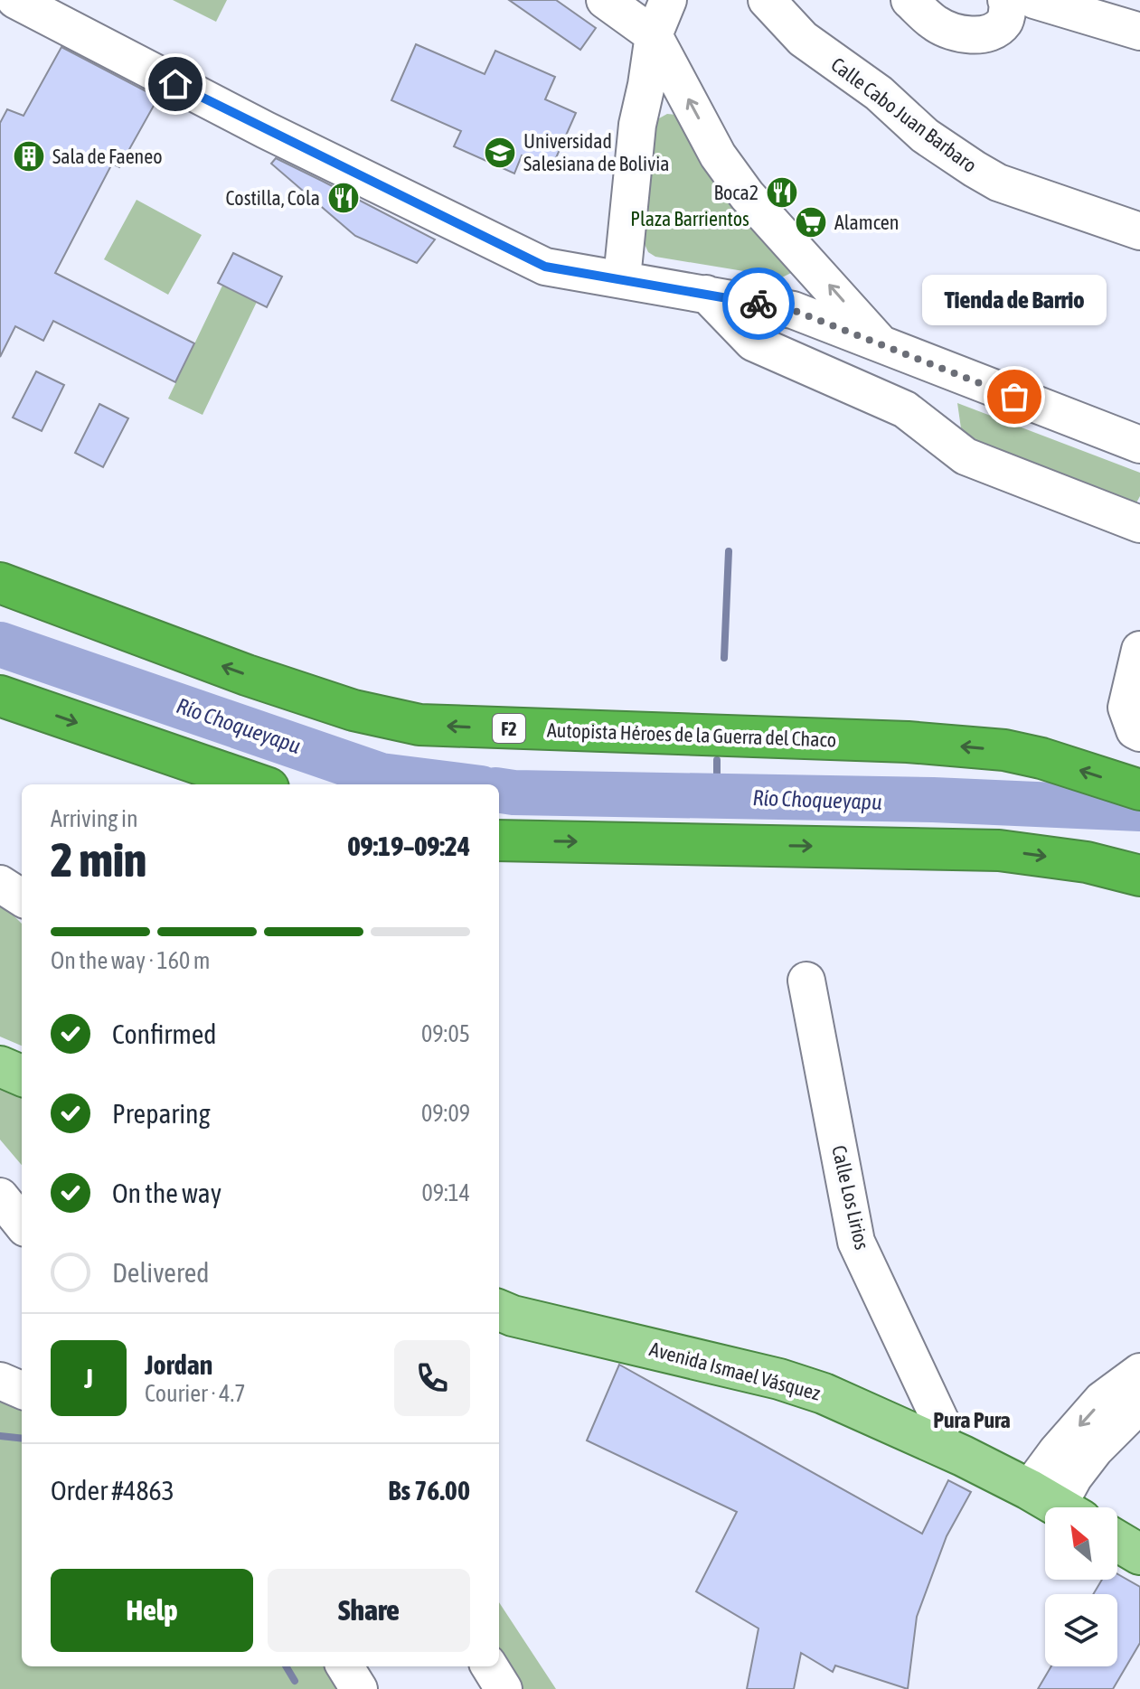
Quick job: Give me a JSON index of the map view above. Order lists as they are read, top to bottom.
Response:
{
  "streets": {
    "highway": ["F2", "Autopista Héroes de la Guerra del Chaco"],
    "main road": ["Avenida Ismael Vásquez"],
    "street": ["Calle Cabo Juan Barbaro", "Calle Los Lirios"]
  },
  "crossings": [
    ["Calle Los Lirios", "Avenida Ismael Vásquez"]
  ],
  "districts": ["Pura Pura"],
  "water": ["Río Choqueyapu"],
  "parks": ["Plaza Barrientos"],
  "places": {
    "school or university": ["Universidad Salesiana de Bolivia"],
    "building": ["Sala de Faeneo"],
    "restaurant": ["Boca2", "Costilla, Cola"],
    "supermarket": ["Alamcen"],
    "other": ["Tienda de Barrio"]
  },
  "north": "top left",
  "page": {
    "bubble": "Tienda de Barrio",
    "heading": ["2 min", "Arriving in", "09:19–09:24"],
    "panel": [
      "Jordan",
      "Courier · 4.7",
      "Order #4863",
      "Bs 76.00"
    ],
    "bar": "On the way · 160 m",
    "list": [
      ["Confirmed", "09:05"],
      ["Preparing", "09:09"],
      ["On the way", "09:14"],
      "Delivered"
    ],
    "round": "J",
    "buttons": ["Help", "Share"]
  }
}
